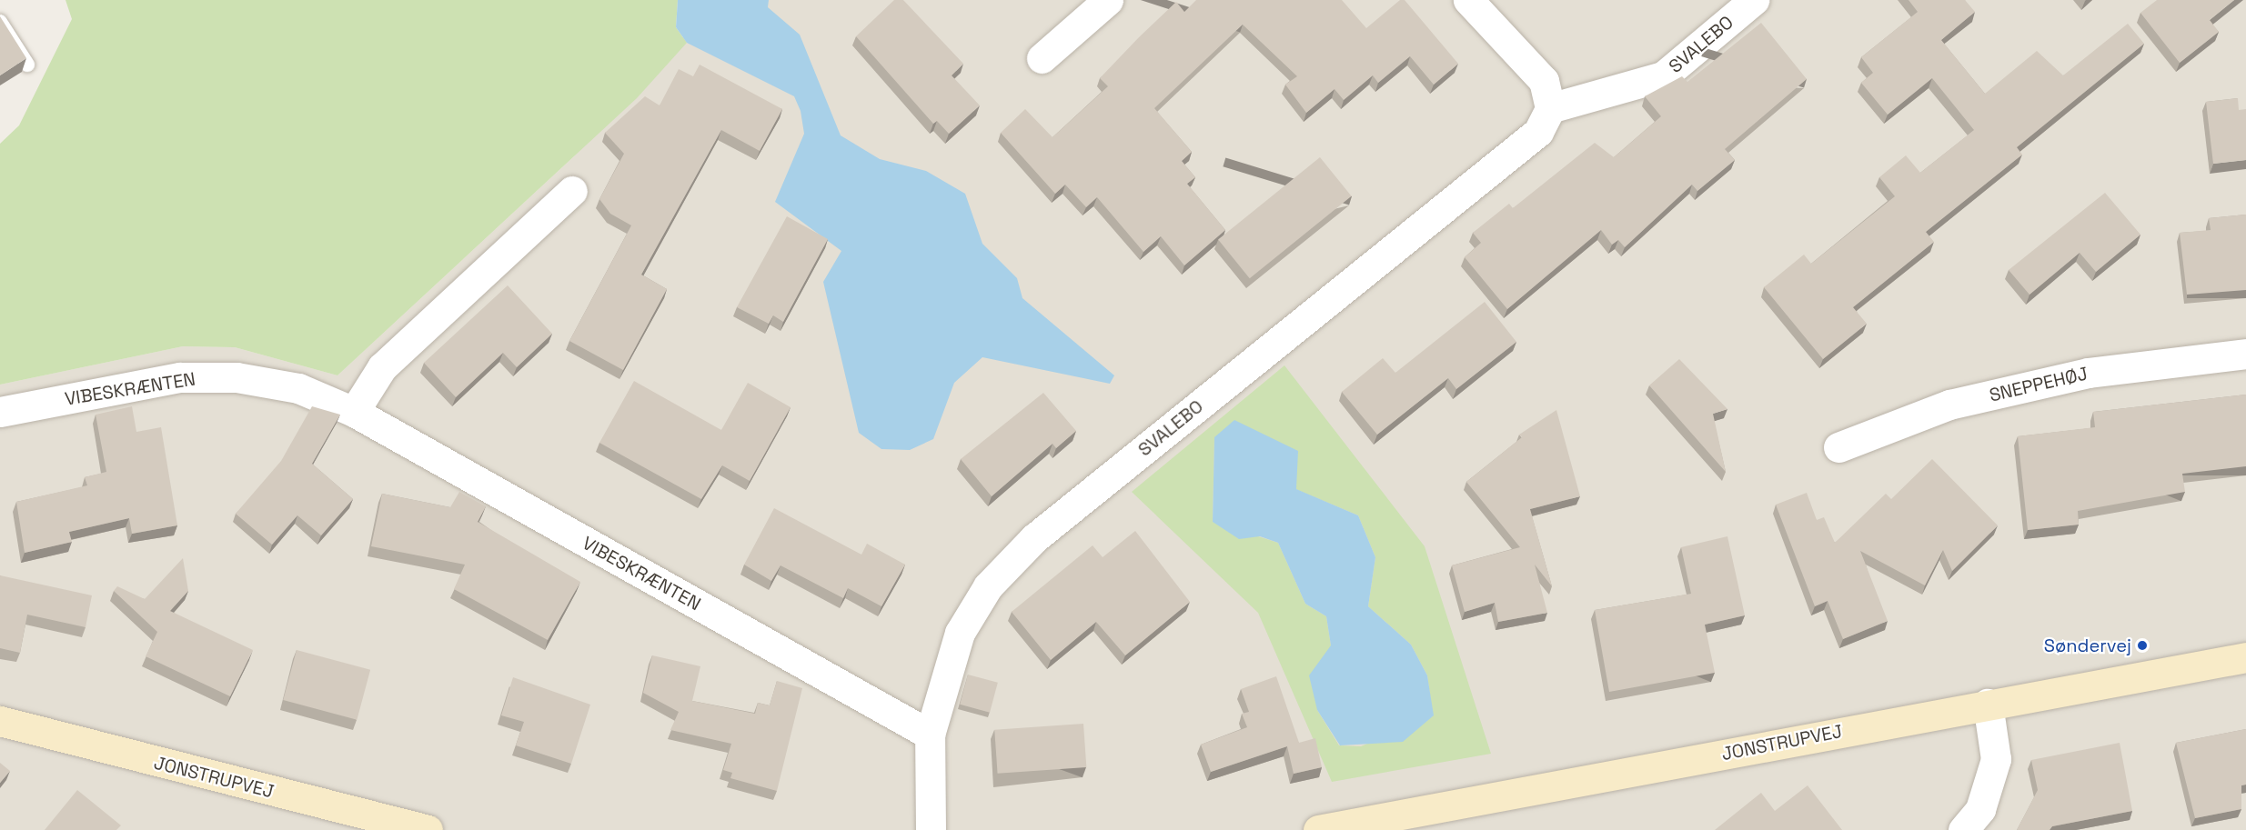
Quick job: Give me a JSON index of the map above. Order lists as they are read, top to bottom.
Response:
{
  "streets": {
    "street": [
      "SVALEBO",
      "SNEPPEHØJ",
      "VIBESKRÆNTEN",
      "JONSTRUPVEJ"
    ]
  },
  "crossings": [
    ["SVALEBO", "VIBESKRÆNTEN"]
  ],
  "places": ["Søndervej"]
}
